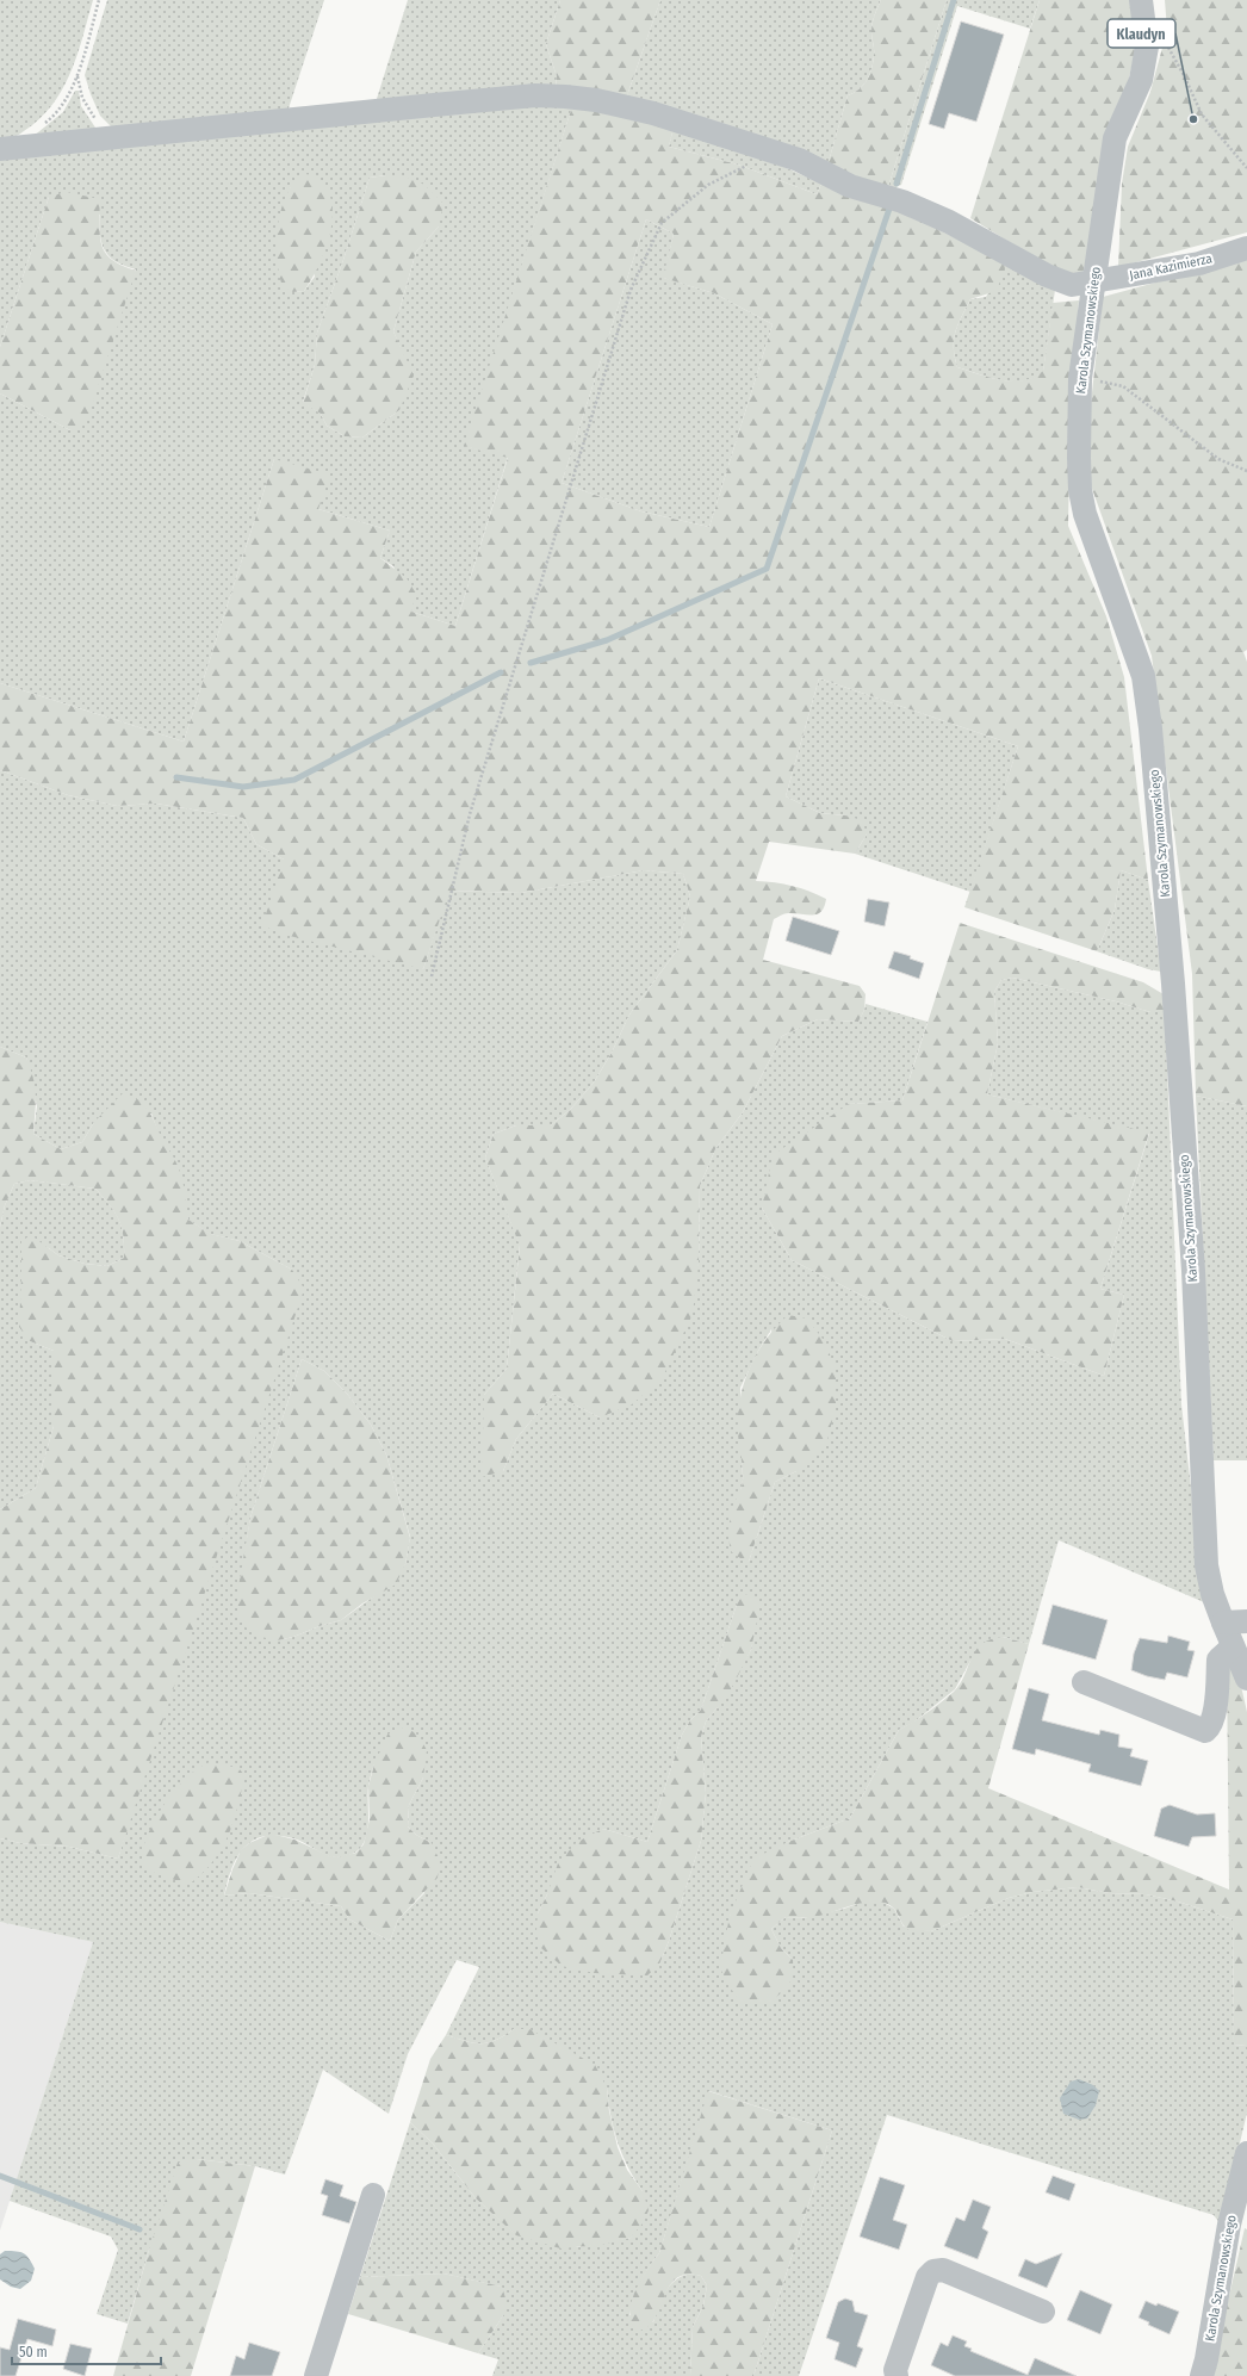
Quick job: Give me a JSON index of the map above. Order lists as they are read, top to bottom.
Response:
{
  "streets": {
    "street": ["Jana Kazimierza", "Karola Szymanowskiego"]
  },
  "crossings": [
    ["Jana Kazimierza", "Karola Szymanowskiego"]
  ],
  "places": ["Klaudyn"],
  "scale_bar": "50 m"
}
